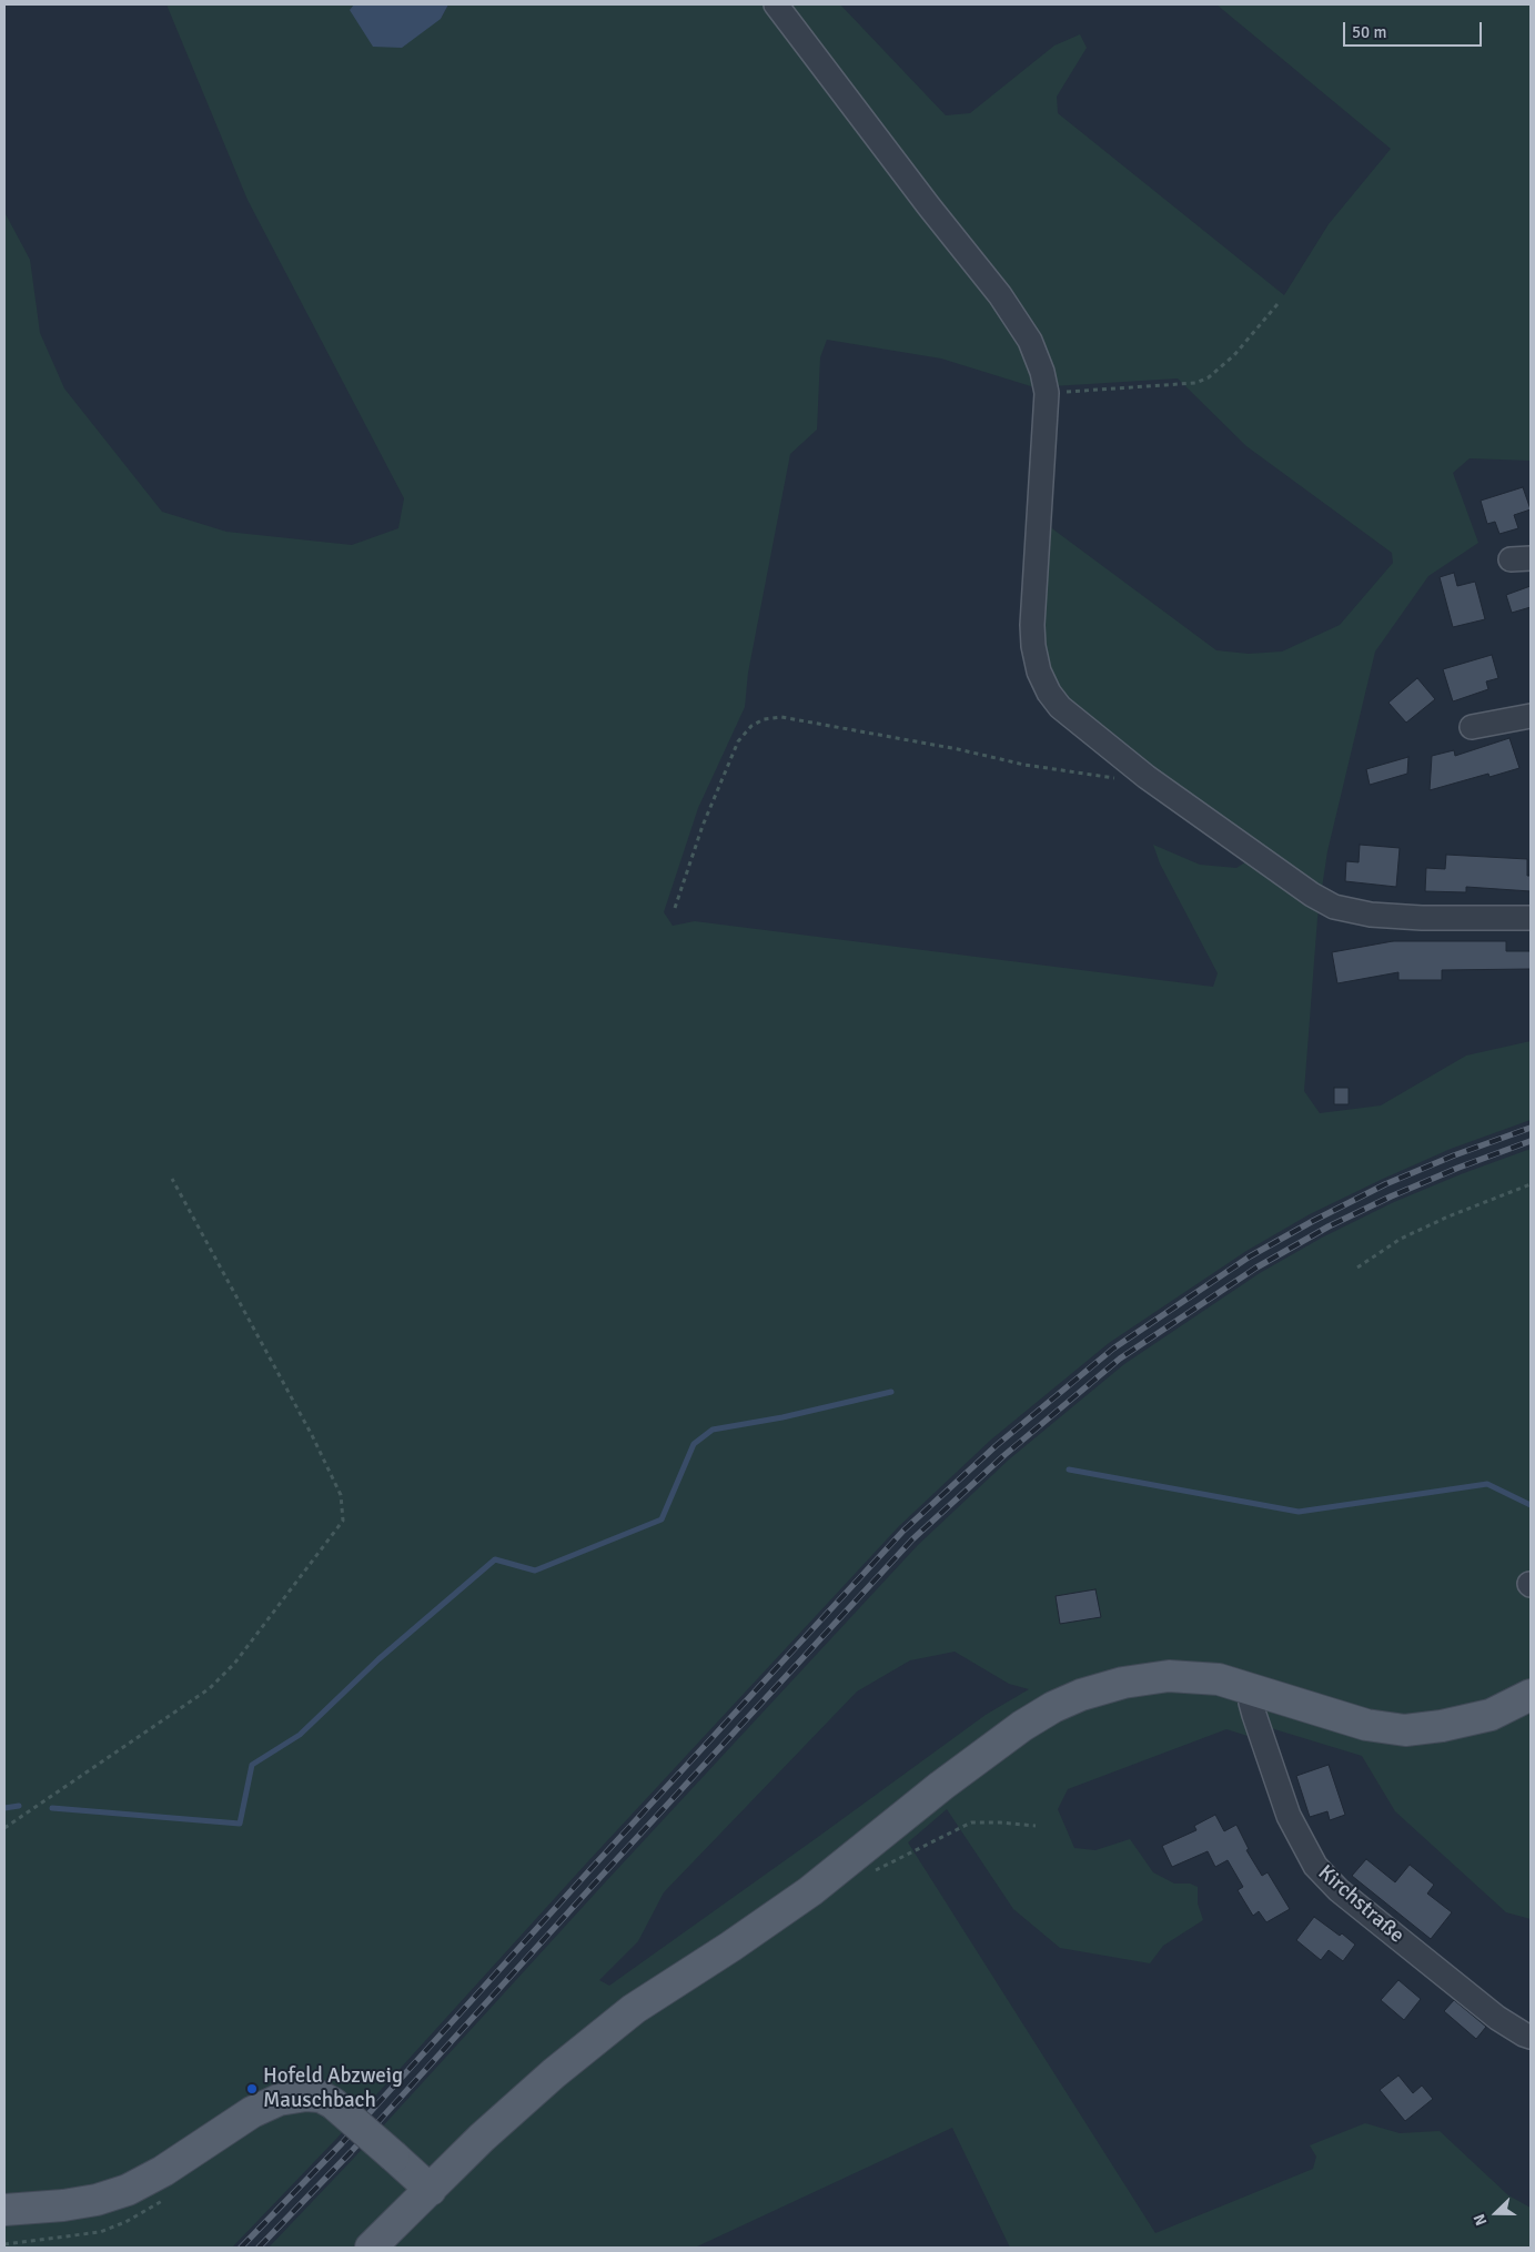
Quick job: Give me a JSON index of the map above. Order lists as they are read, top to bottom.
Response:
{
  "streets": {
    "street": ["Kirchstraße"]
  },
  "places": ["Hofeld Abzweig Mauschbach"],
  "scale_bar": "50 m",
  "north": "left"
}
